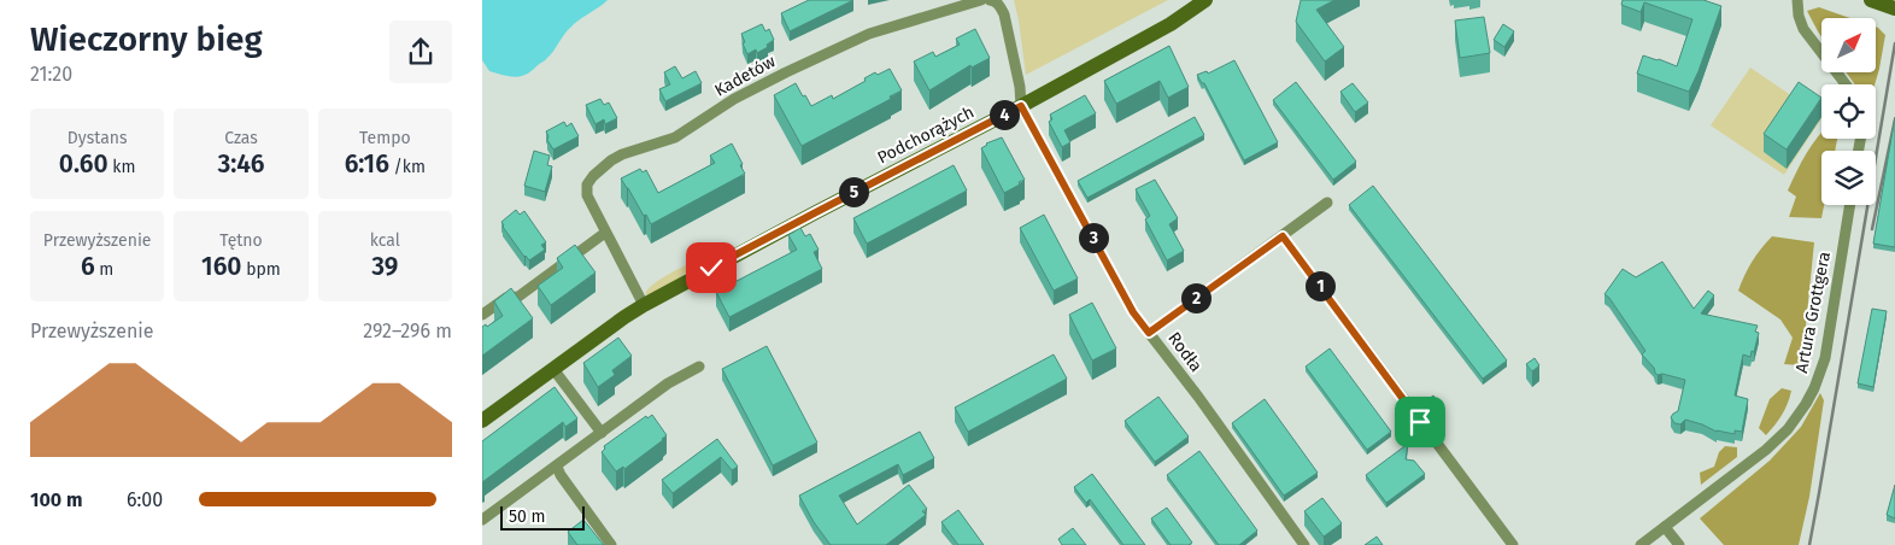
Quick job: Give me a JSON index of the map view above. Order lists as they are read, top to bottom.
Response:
{
  "streets": {
    "street": [
      "Kadetów",
      "Podchorążych",
      "Artura Grottgera",
      "Rodła"
    ]
  },
  "crossings": [
    ["Kadetów", "Podchorążych"],
    ["Podchorążych", "Rodła"]
  ],
  "scale_bar": "50 m",
  "north": "top right",
  "page": {
    "heading": ["Wieczorny bieg", "21:20"],
    "pins": [
      "4",
      "5",
      "3",
      "1",
      "2"
    ],
    "stats": [
      ["Dystans", "0.60 km"],
      ["Czas", "3:46"],
      ["Tempo", "6:16 /km"],
      ["Przewyższenie", "6 m"],
      ["Tętno", "160 bpm"],
      ["kcal", "39"]
    ],
    "chart": ["Przewyższenie", "292–296 m"],
    "list": [
      {
        "name": "100 m",
        "note": "6:00"
      }
    ],
    "scale": "50 m"
  }
}
